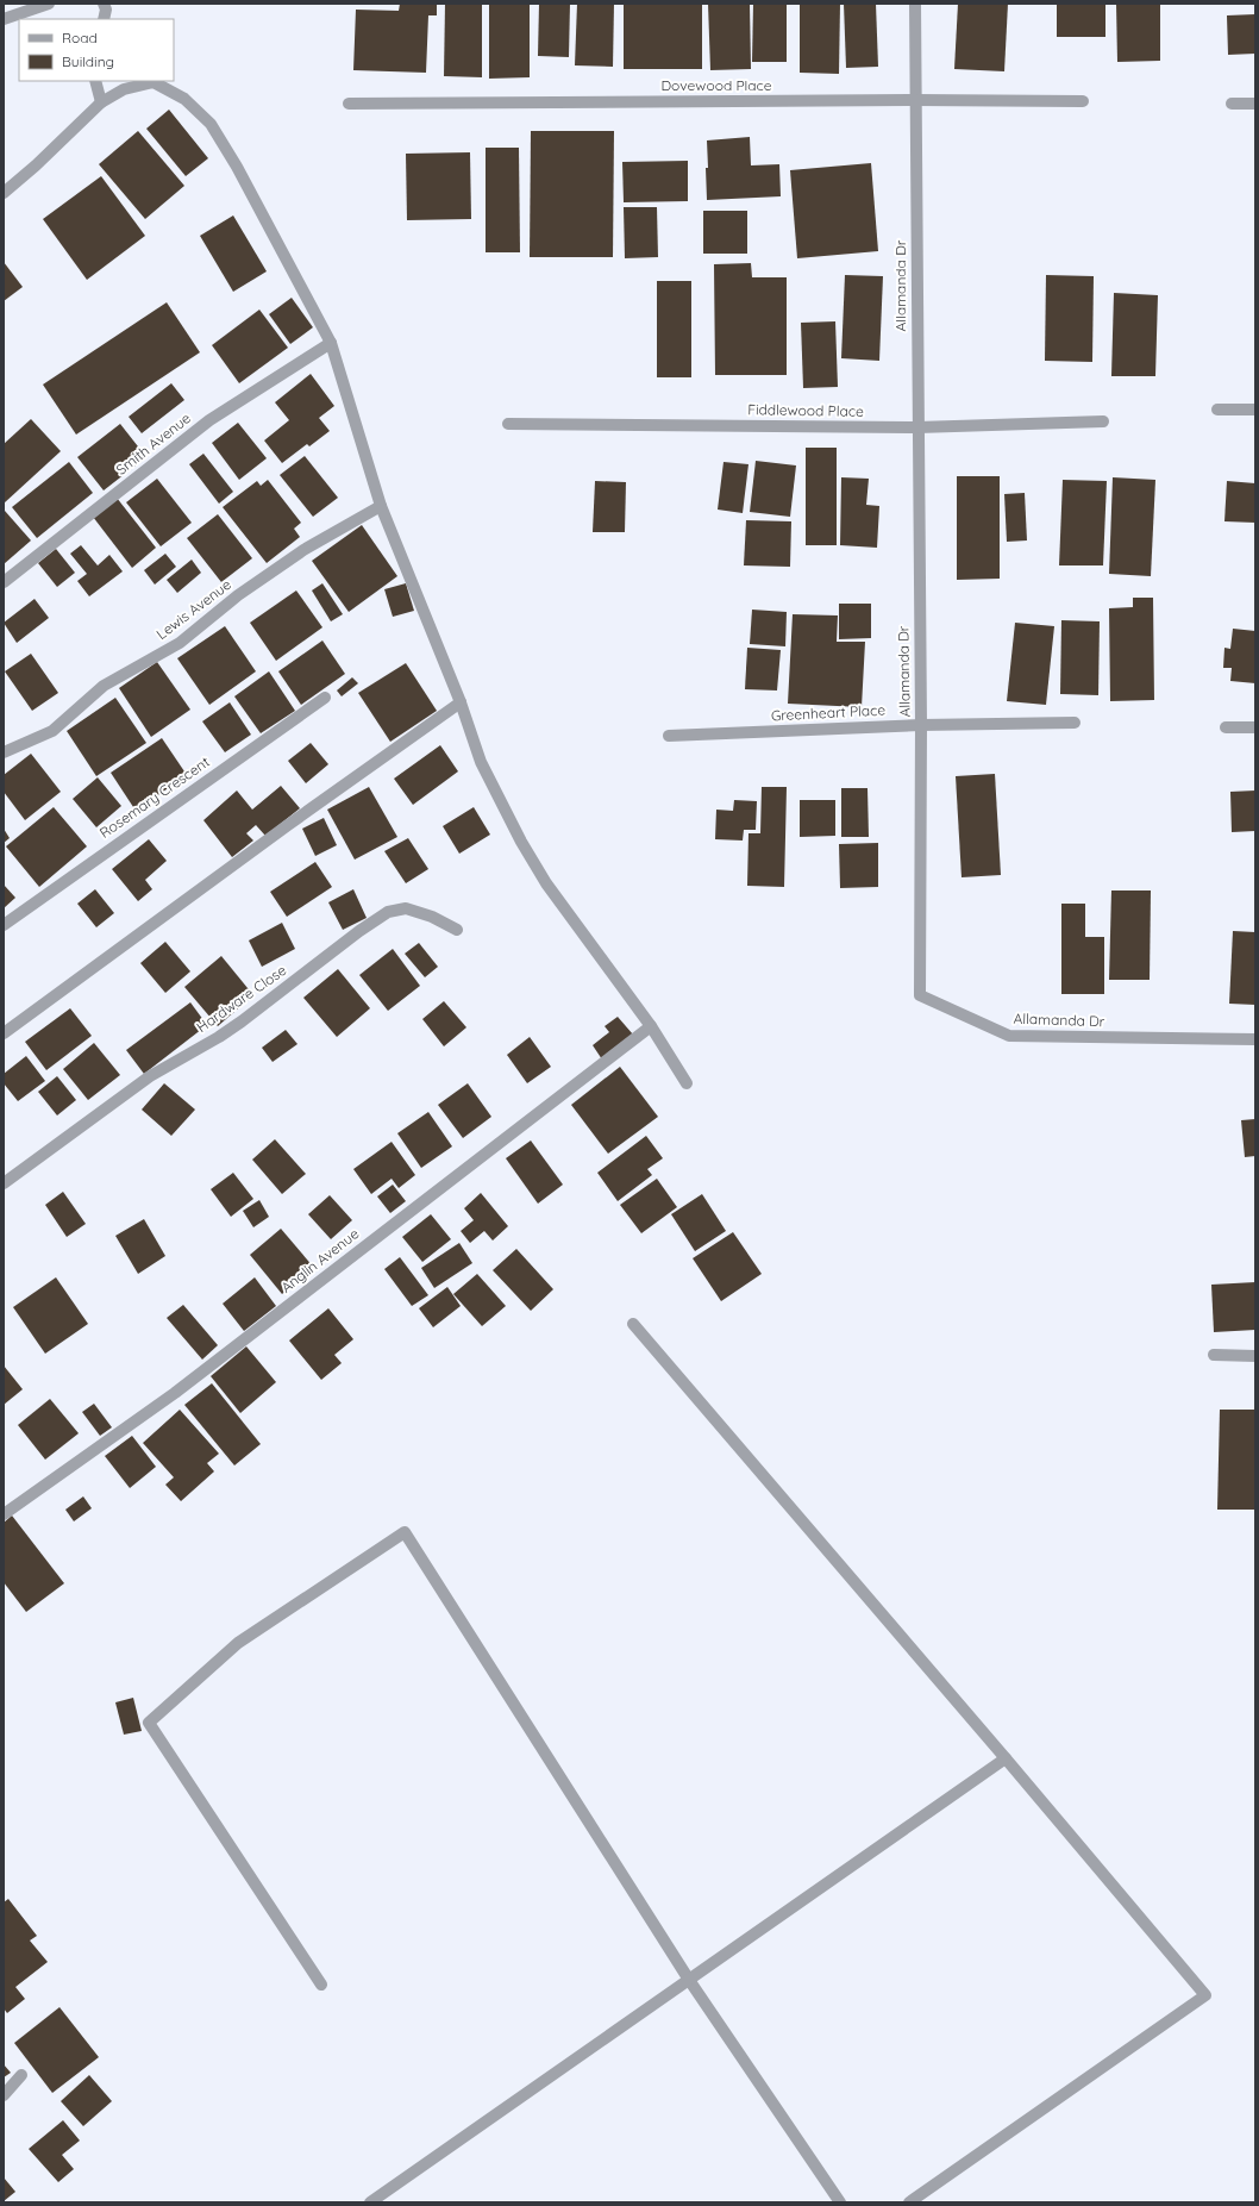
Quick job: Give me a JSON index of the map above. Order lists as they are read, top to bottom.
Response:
{
  "streets": {
    "street": [
      "Dovewood Place",
      "Allamanda Dr",
      "Fiddlewood Place",
      "Smith Avenue",
      "Lewis Avenue",
      "Greenheart Place",
      "Rosemary Crescent",
      "Hardware Close",
      "Anglin Avenue"
    ]
  },
  "crossings": [
    ["Dovewood Place", "Allamanda Dr"],
    ["Allamanda Dr", "Fiddlewood Place"],
    ["Allamanda Dr", "Greenheart Place"]
  ],
  "legend": ["Road", "Building"]
}
